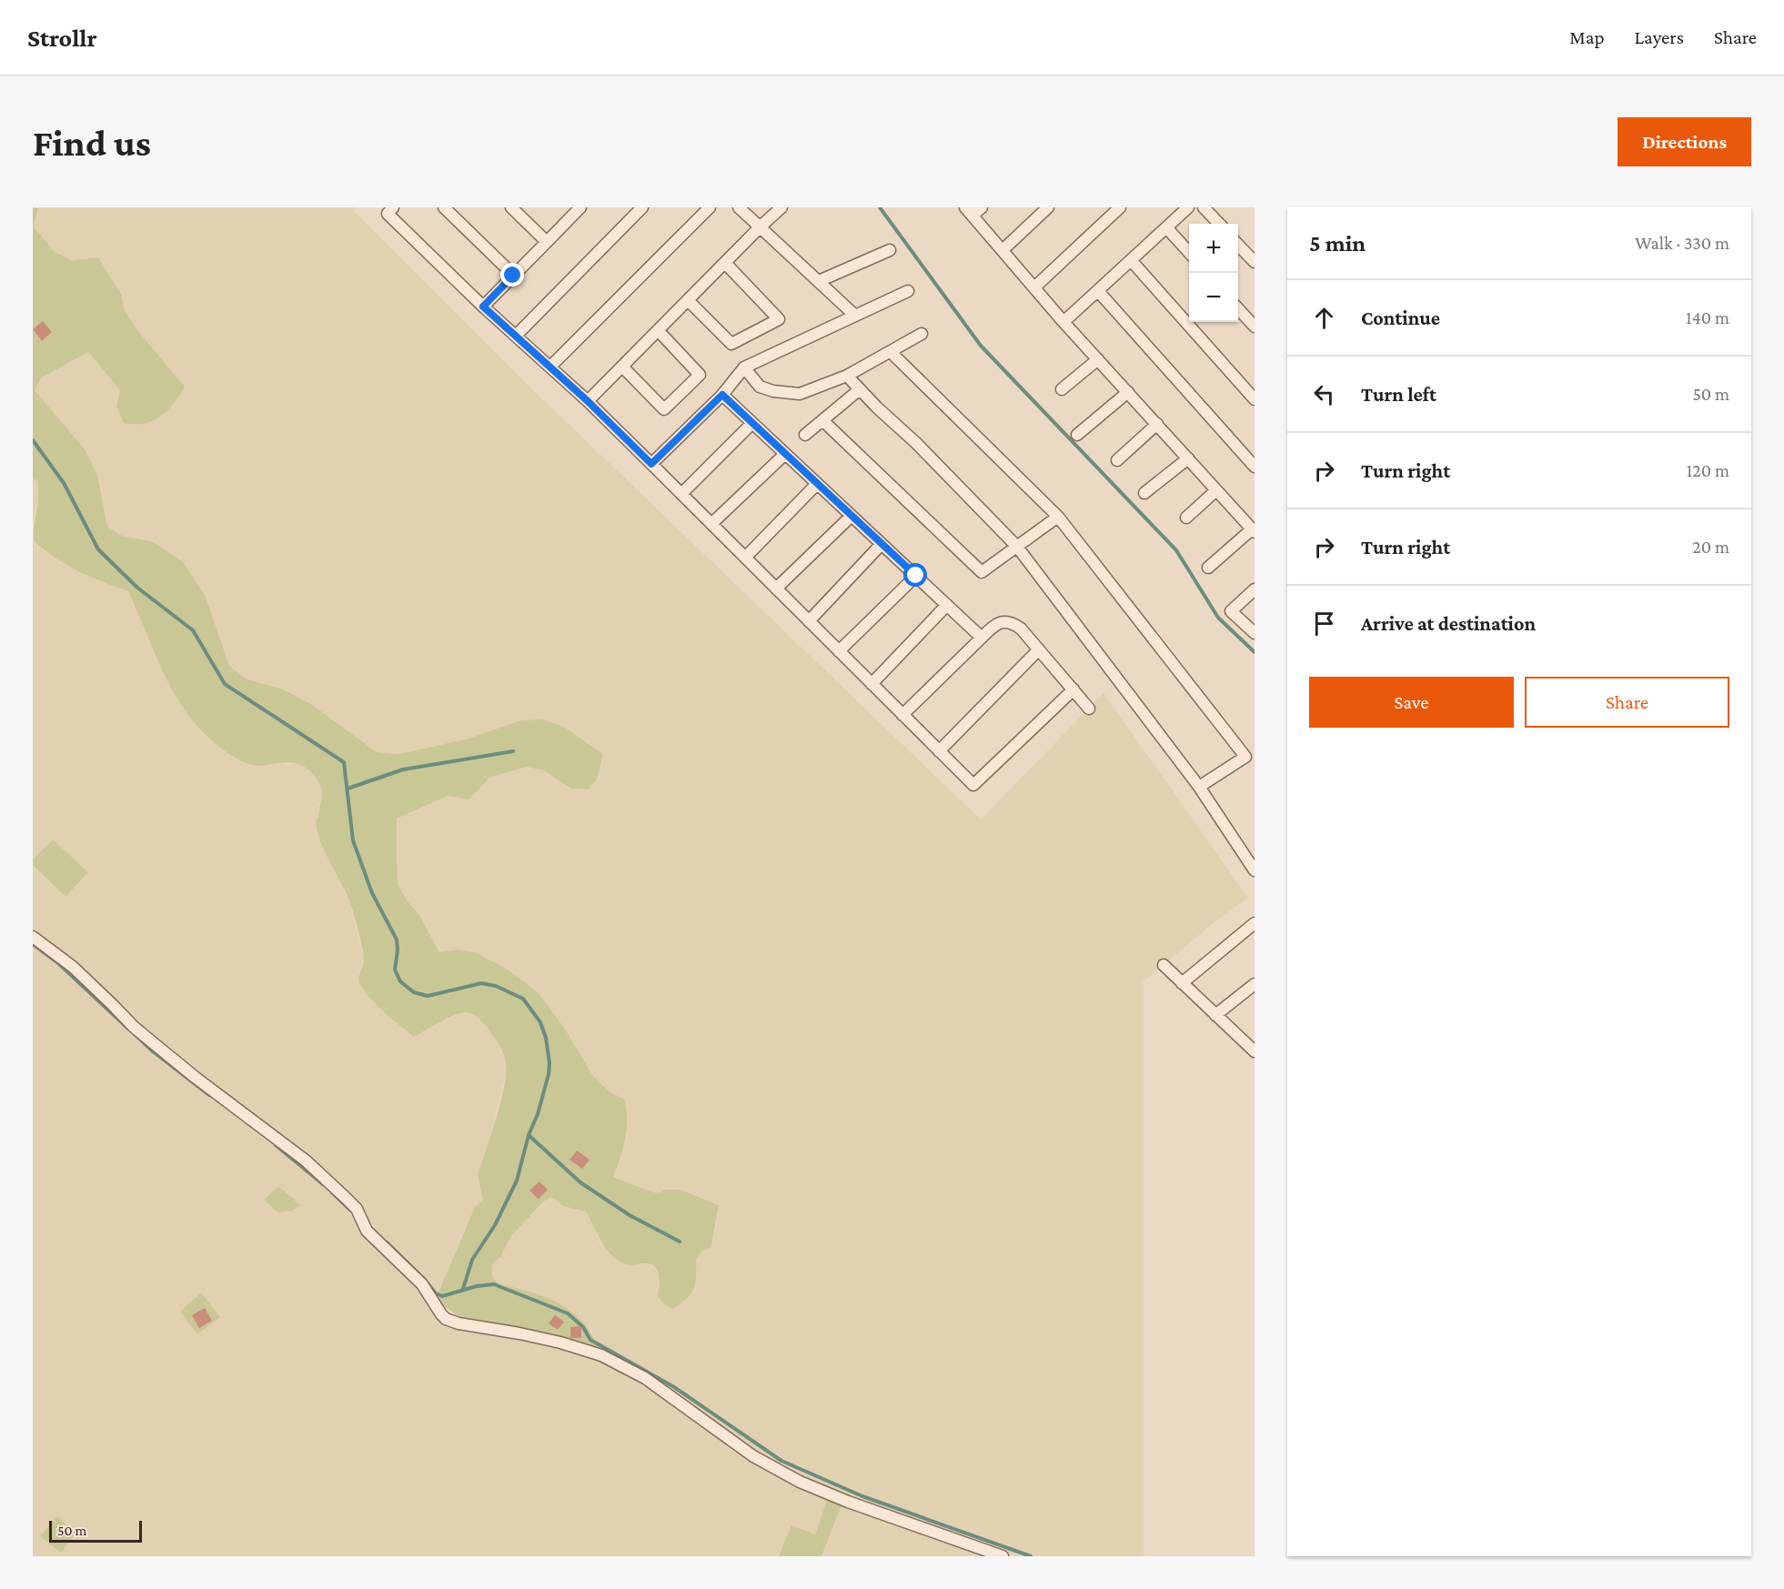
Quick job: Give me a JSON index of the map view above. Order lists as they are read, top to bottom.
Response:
{
  "scale_bar": "50 m",
  "page": {
    "header": "Strollr",
    "nav": ["Map", "Layers", "Share"],
    "buttons": [
      "Directions",
      ["Save", "Share"]
    ],
    "title": "Find us",
    "heading": ["5 min", "Walk · 330 m"],
    "map_buttons": ["+", "−"],
    "list": [
      ["Continue", "140 m"],
      ["Turn left", "50 m"],
      ["Turn right", "120 m"],
      ["Turn right", "20 m"],
      "Arrive at destination"
    ],
    "scale": "50 m"
  }
}
